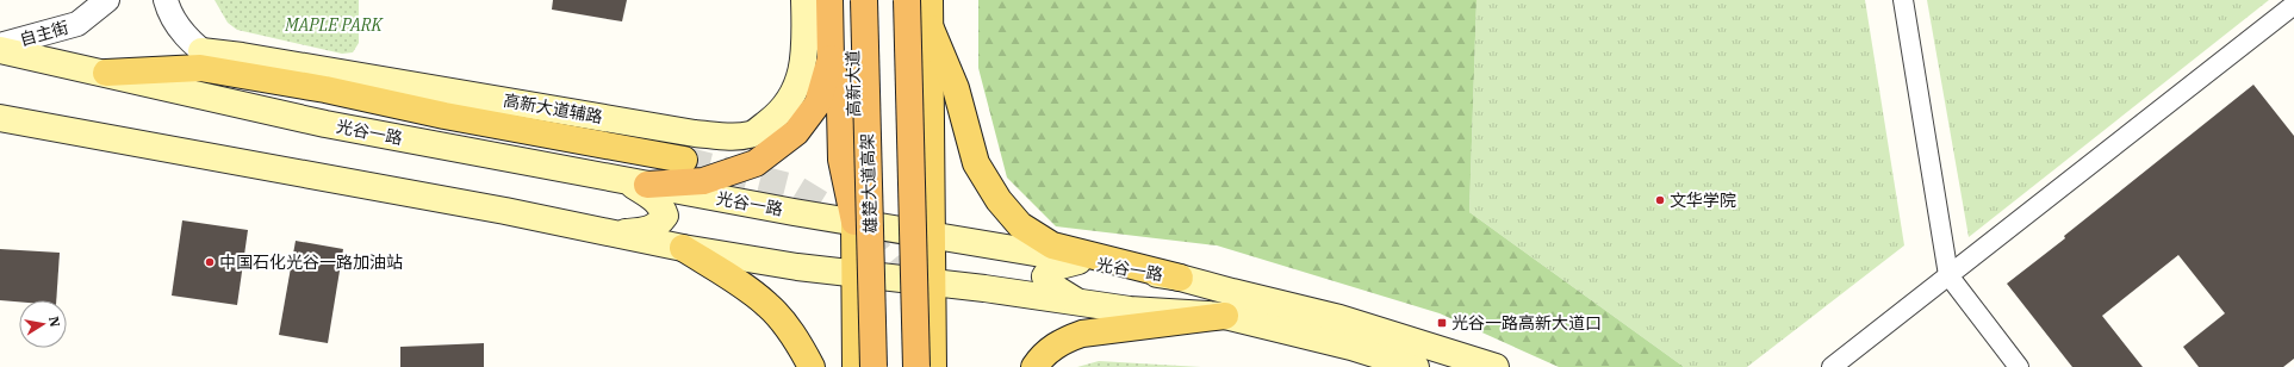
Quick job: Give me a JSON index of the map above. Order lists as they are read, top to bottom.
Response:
{
  "streets": {
    "highway": ["雄楚大道高架"],
    "main road": ["高新大道", "高新大道辅路", "光谷一路"],
    "street": ["自主街"]
  },
  "crossings": [
    ["高新大道", "光谷一路"]
  ],
  "parks": ["MAPLE PARK"],
  "places": {
    "other": ["文华学院", "中国石化光谷一路加油站"],
    "transit": ["光谷一路高新大道口"]
  },
  "north": "right"
}
